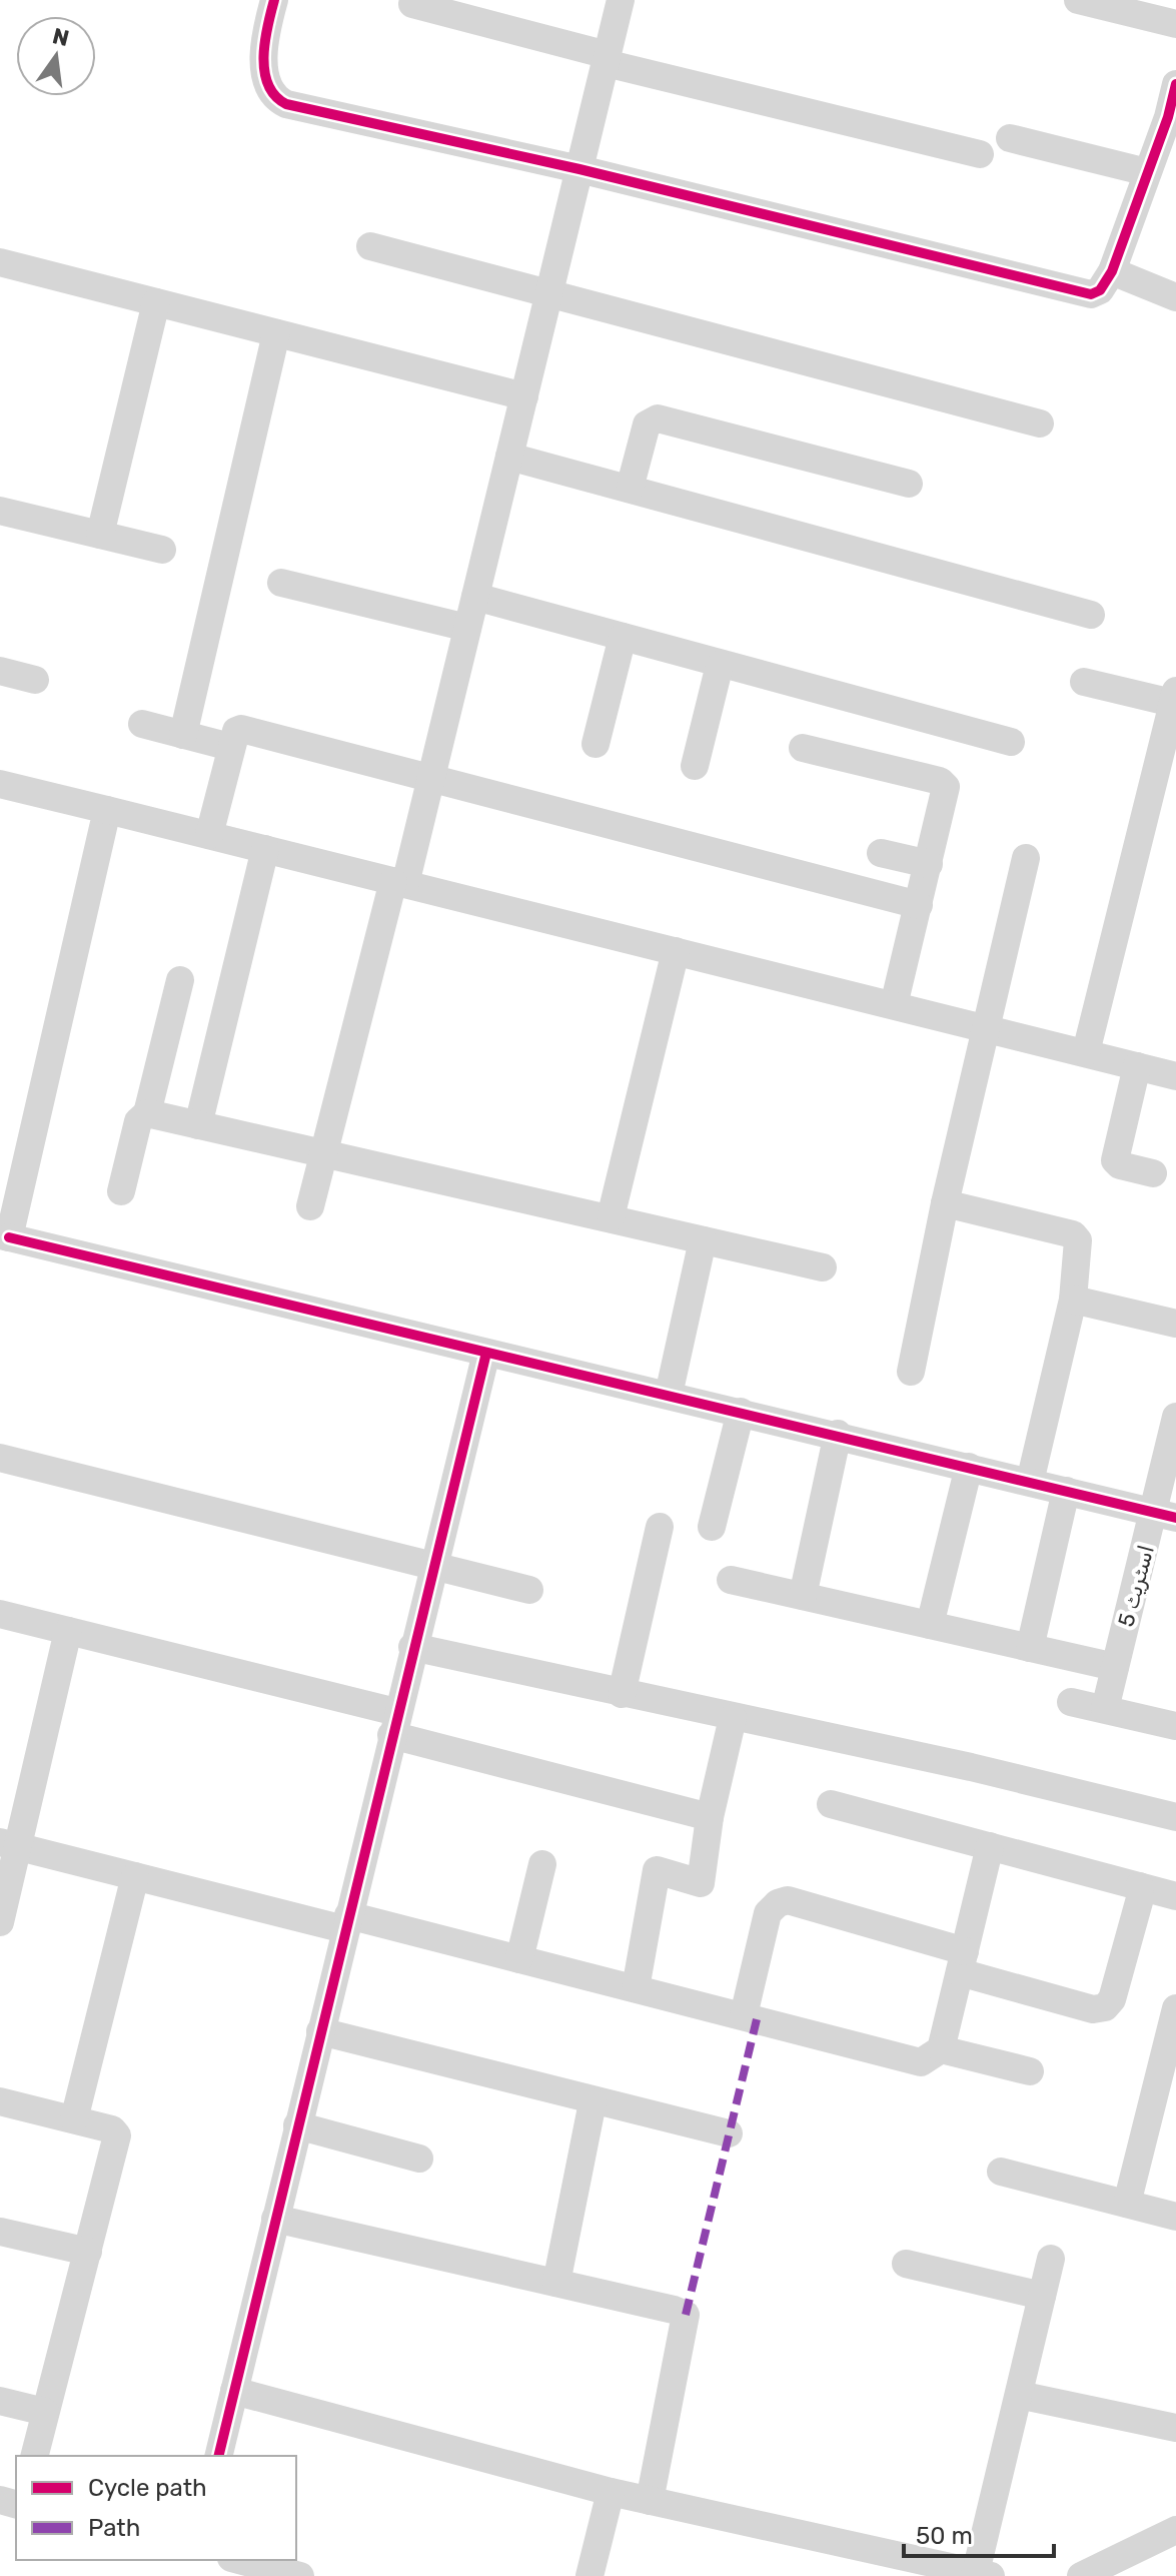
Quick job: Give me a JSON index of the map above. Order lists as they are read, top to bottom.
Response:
{
  "streets": {
    "street": ["اسٹریٹ 5"]
  },
  "legend": ["Cycle path", "Path"],
  "scale_bar": "50 m",
  "north": "top"
}
